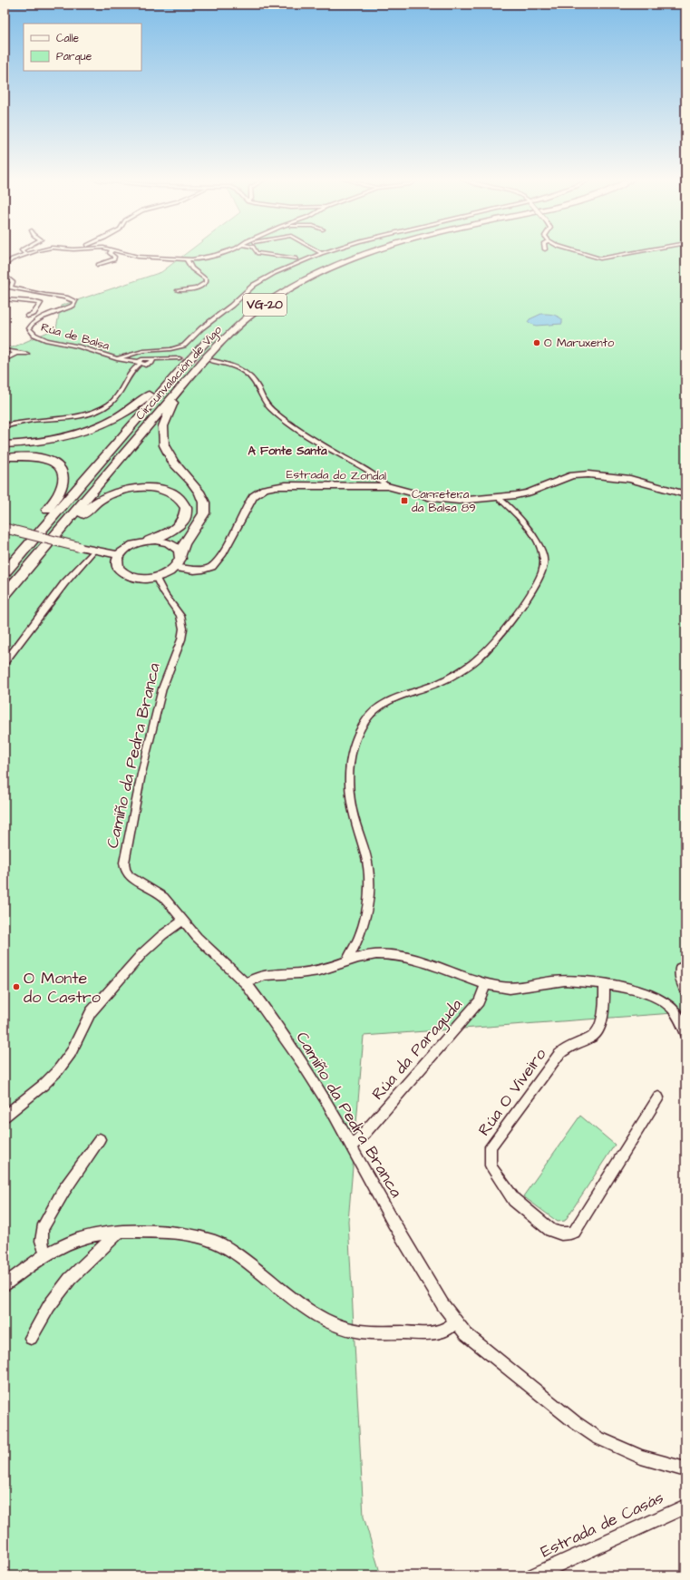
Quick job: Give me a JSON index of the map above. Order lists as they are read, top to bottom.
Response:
{
  "streets": {
    "highway": ["VG-20", "Circunvalación de Vigo"],
    "street": [
      "Rúa de Balsa",
      "Estrada do Zondal",
      "Camiño da Pedra Branca",
      "Rúa da Paraguda",
      "Rúa O Viveiro",
      "Estrada de Casás"
    ]
  },
  "crossings": [
    ["Estrada do Zondal", "Camiño da Pedra Branca"],
    ["Camiño da Pedra Branca", "Rúa da Paraguda"]
  ],
  "districts": ["A Fonte Santa"],
  "places": {
    "other": ["O Maruxento", "O Monte do Castro"],
    "transit": ["Carretera da Balsa 89"]
  },
  "legend": ["Calle", "Parque"]
}
